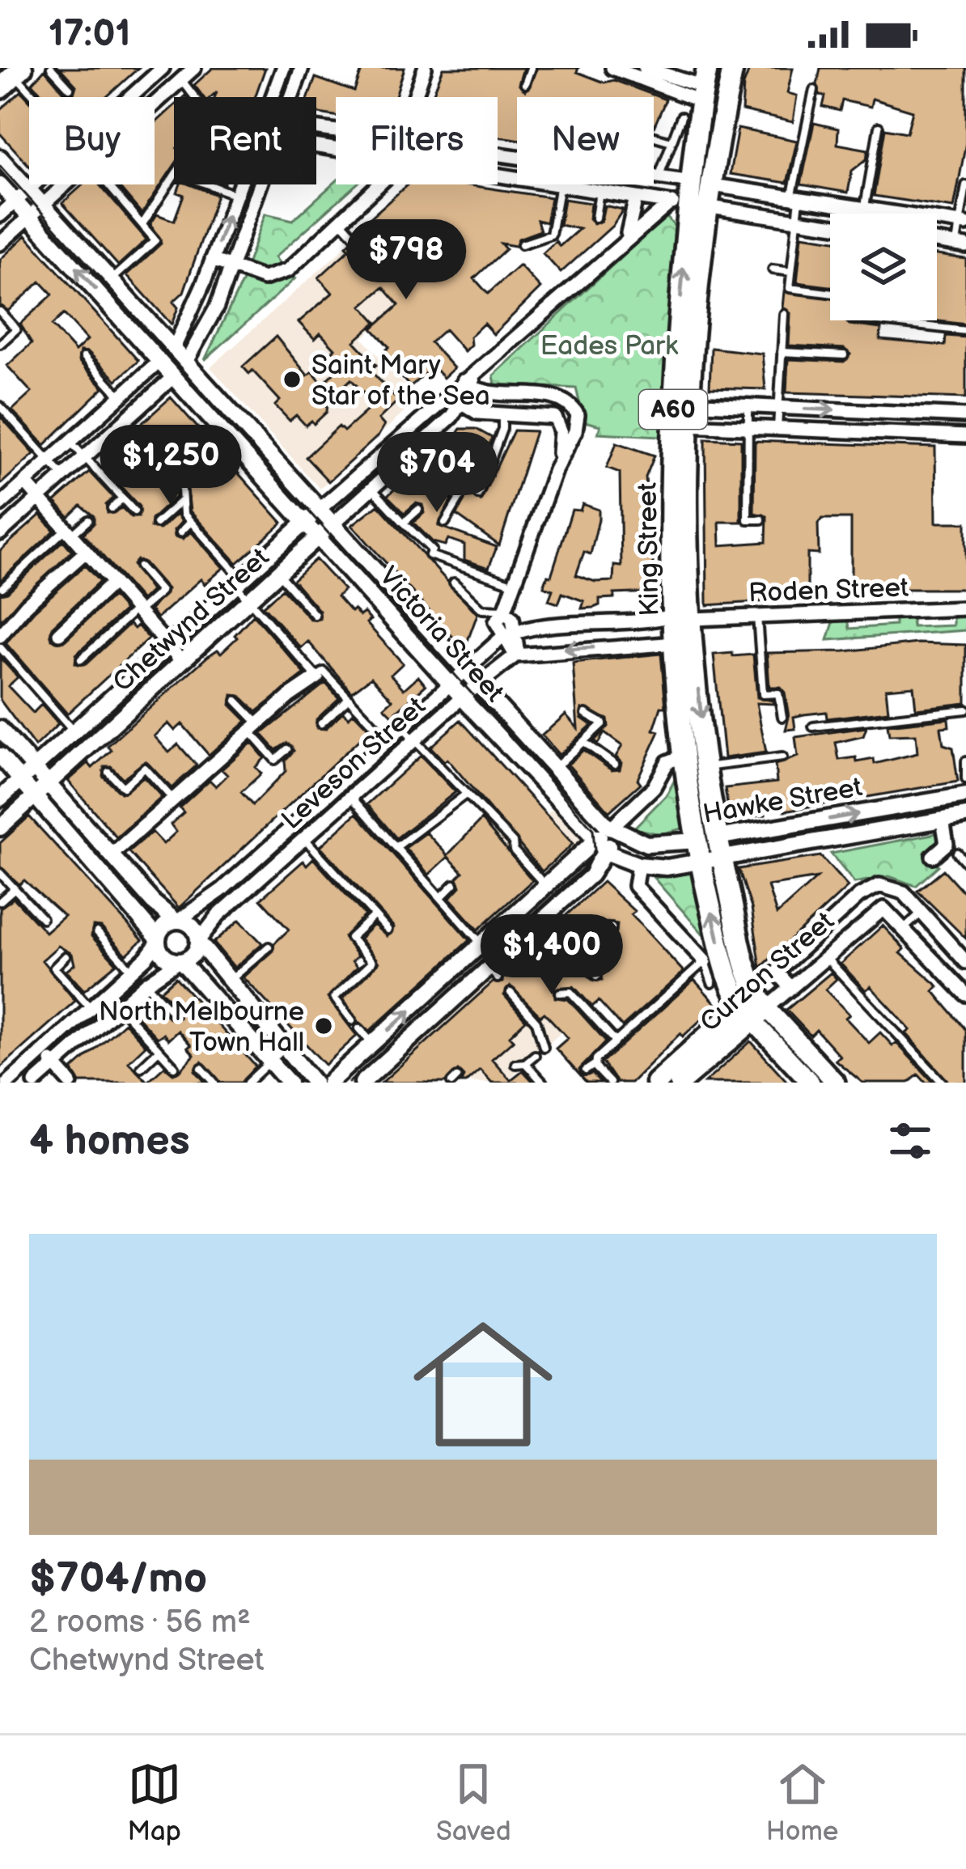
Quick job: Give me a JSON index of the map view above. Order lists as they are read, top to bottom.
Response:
{
  "streets": {
    "highway": ["A60", "King Street", "Curzon Street"],
    "street": [
      "Roden Street",
      "Chetwynd Street",
      "Victoria Street",
      "Leveson Street",
      "Hawke Street"
    ]
  },
  "crossings": [
    ["King Street", "Roden Street"],
    ["King Street", "Chetwynd Street"],
    ["King Street", "Hawke Street"],
    ["King Street", "Curzon Street"],
    ["Chetwynd Street", "Victoria Street"],
    ["Victoria Street", "Leveson Street"],
    ["Victoria Street", "Hawke Street"]
  ],
  "parks": ["Eades Park"],
  "places": ["Saint Mary Star of the Sea", "North Melbourne Town Hall"],
  "page": {
    "status": "17:01",
    "chip": [
      "Buy",
      "Rent",
      "Filters",
      "New"
    ],
    "price": [
      "$798",
      "$1,250",
      "$704",
      "$1,400"
    ],
    "heading": "4 homes",
    "list": [
      {
        "name": "$704/mo",
        "note": "2 rooms · 56 m² · Chetwynd Street"
      }
    ],
    "tabs": ["Map", "Saved", "Home"]
  }
}
